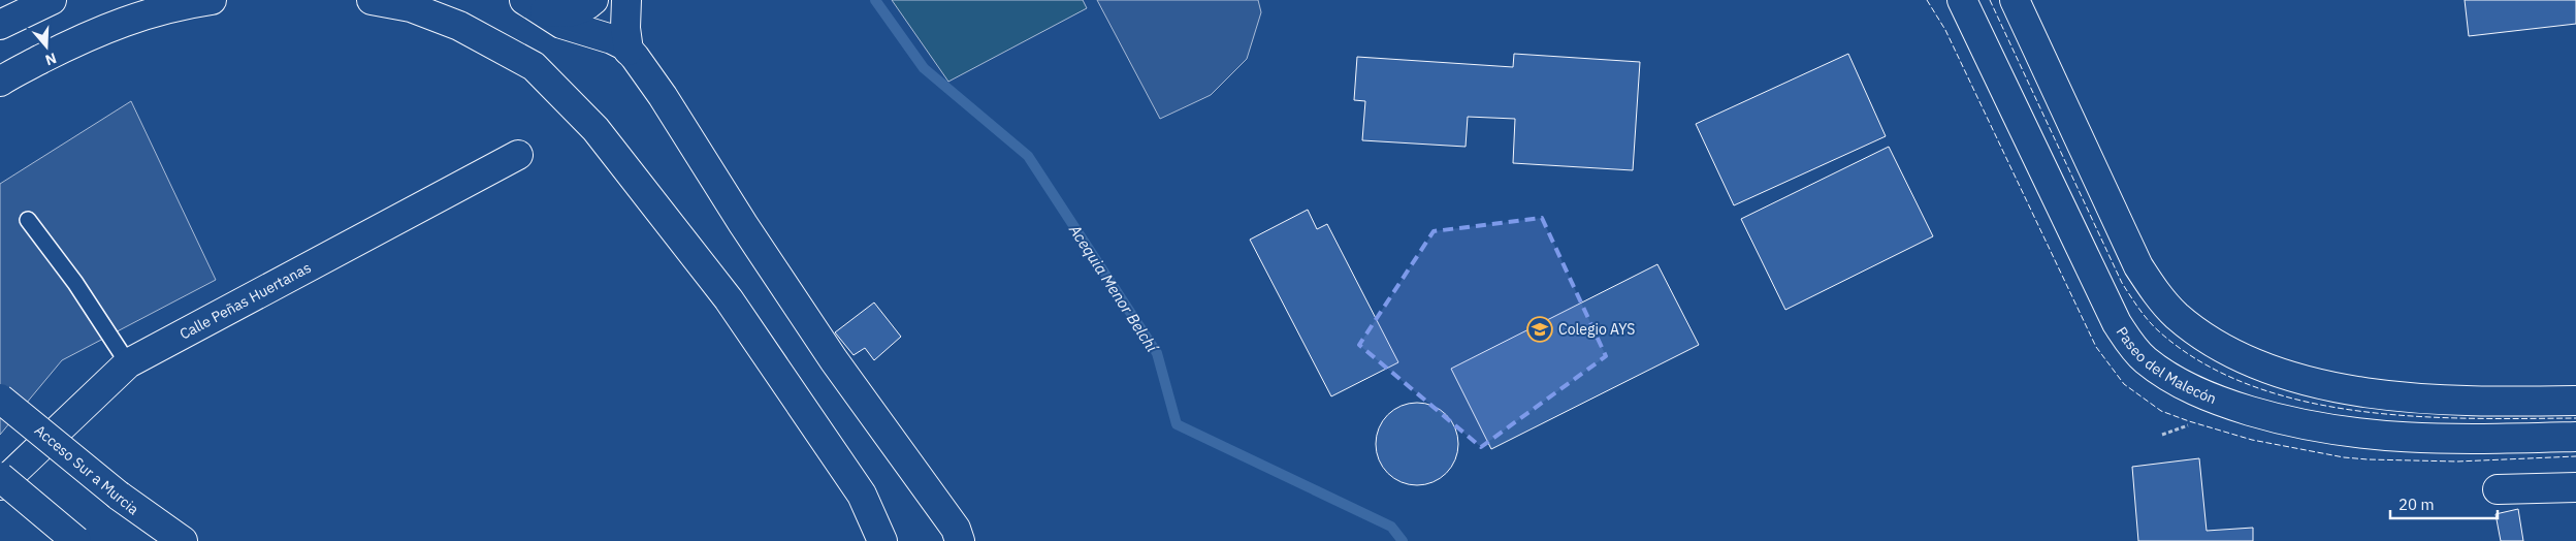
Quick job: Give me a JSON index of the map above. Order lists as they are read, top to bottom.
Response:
{
  "streets": {
    "main road": ["Calle Peñas Huertanas", "Paseo del Malecón", "Acceso Sur a Murcia"]
  },
  "water": ["Acequia Menor Belchí"],
  "places": {
    "school or university": ["Colegio AYS"]
  },
  "scale_bar": "20 m",
  "north": "bottom"
}
